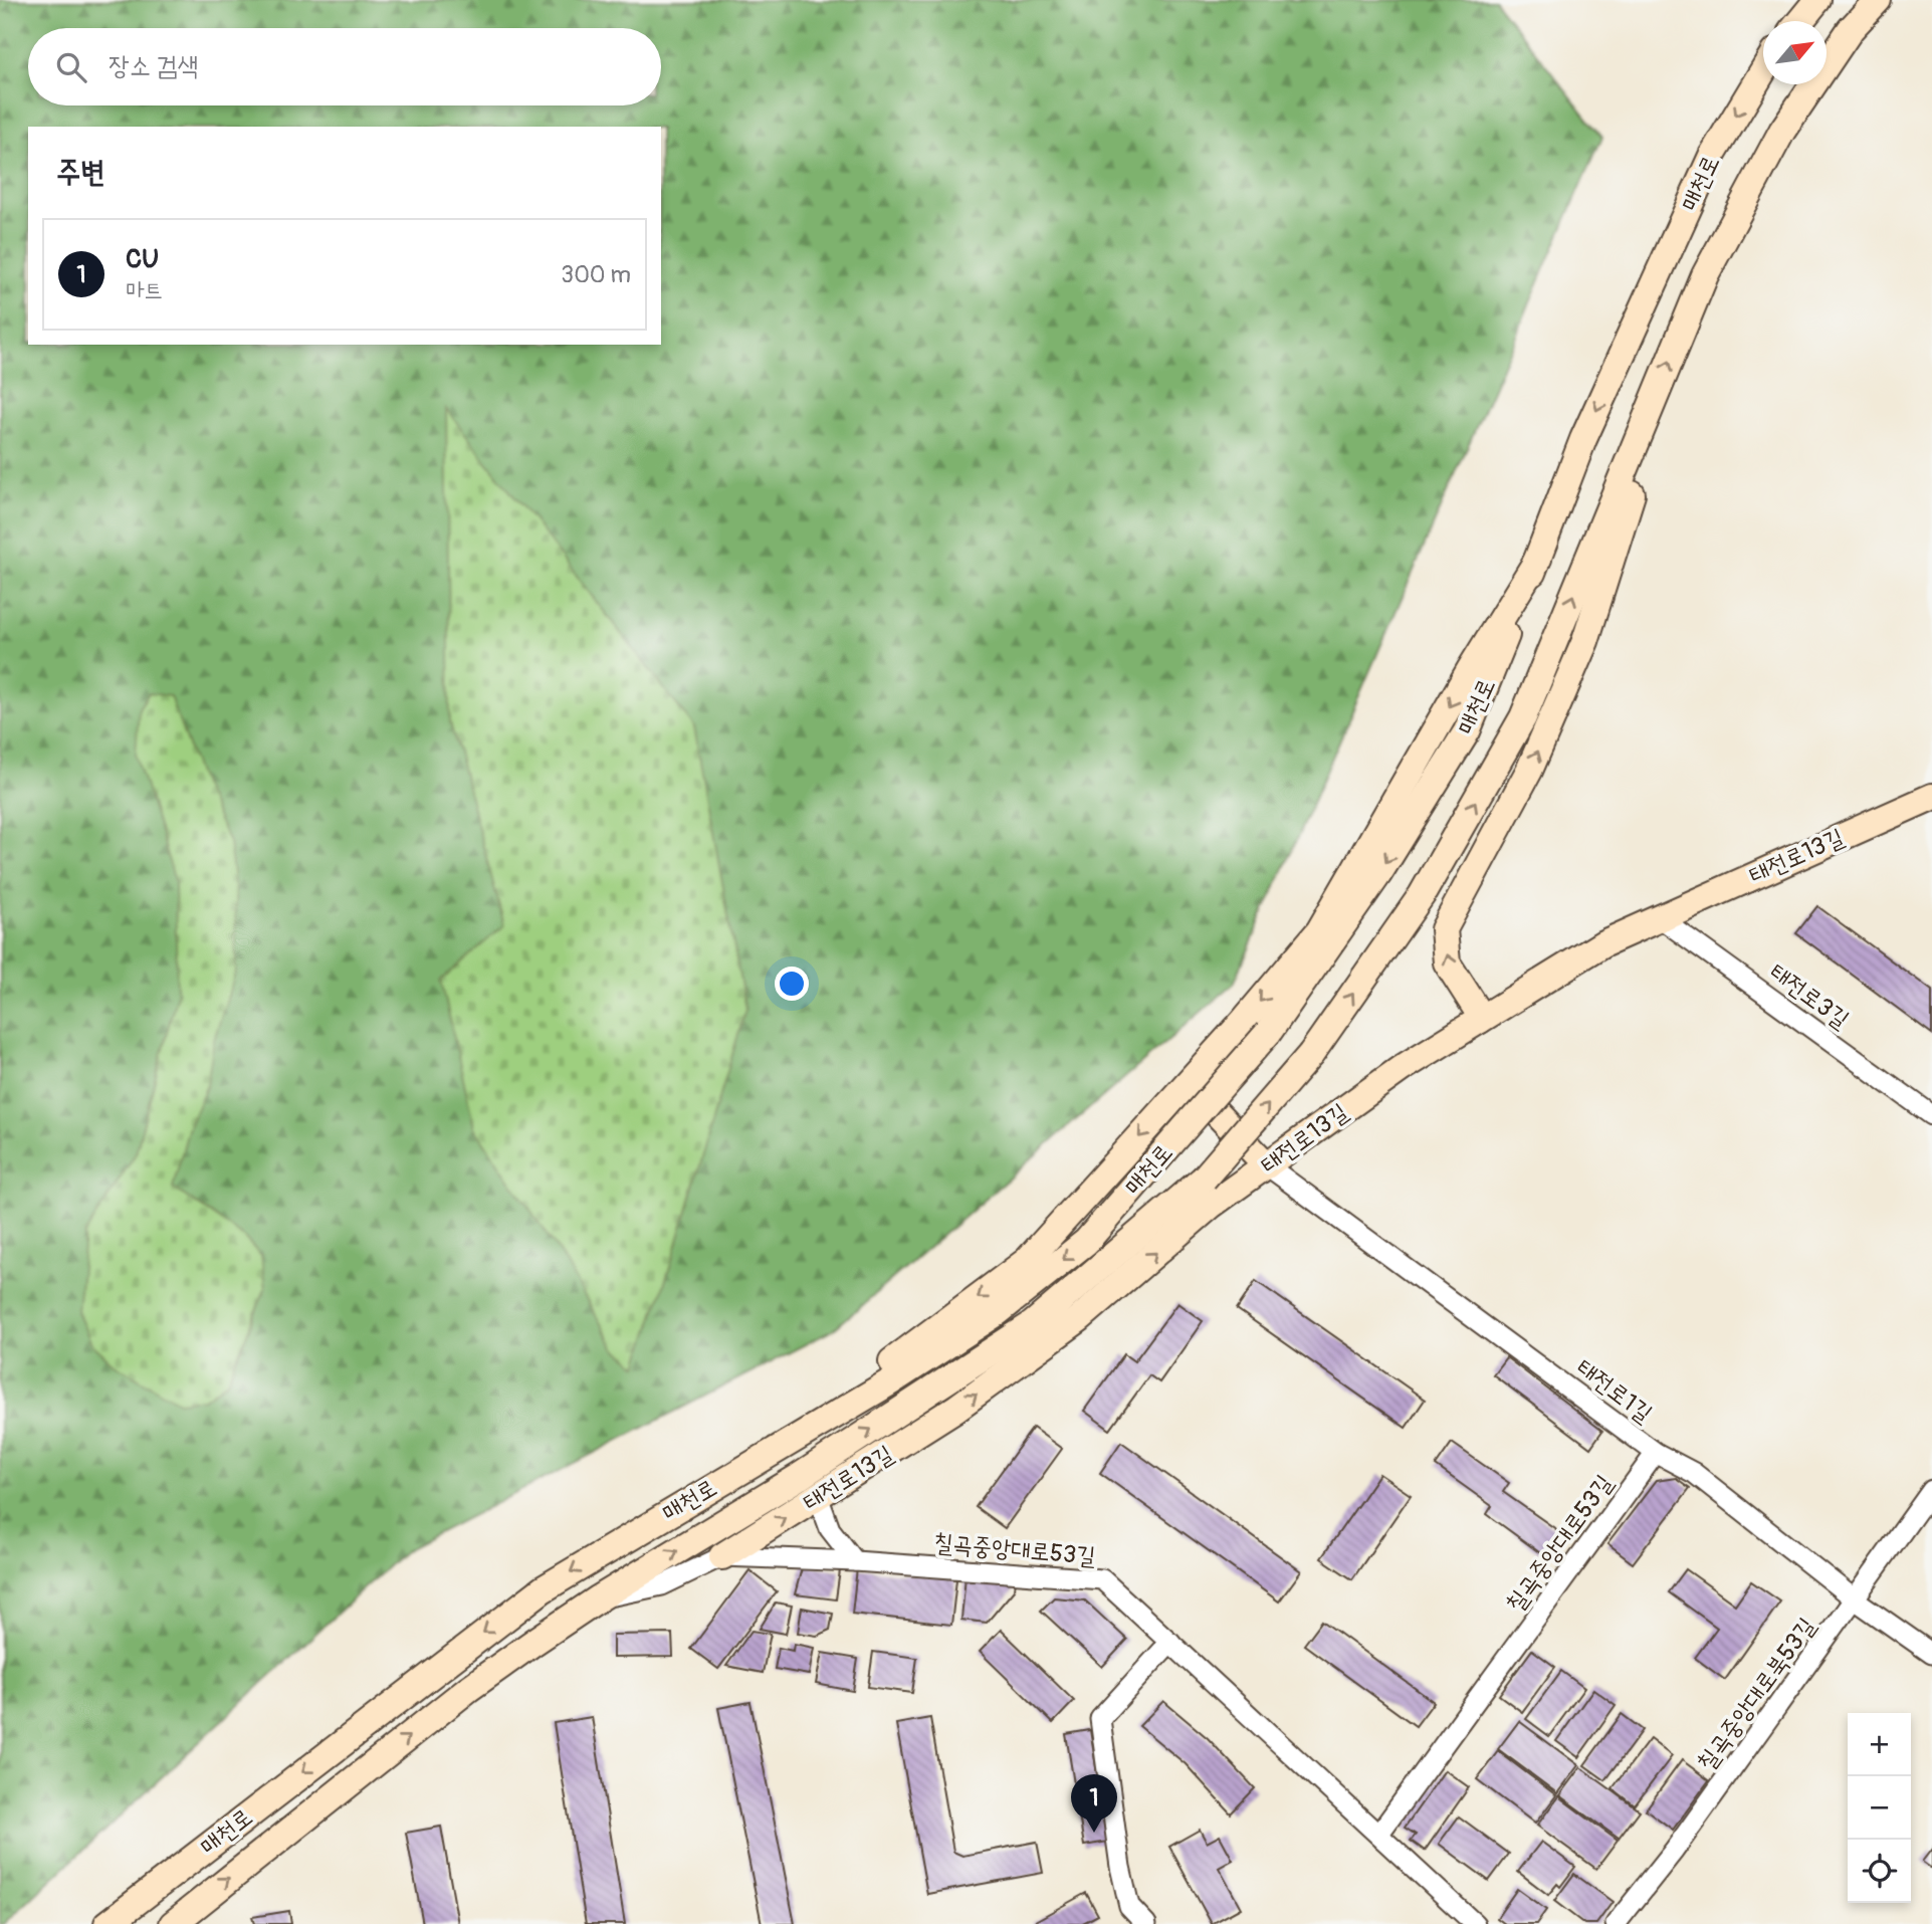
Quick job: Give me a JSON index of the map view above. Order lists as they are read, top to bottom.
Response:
{
  "streets": {
    "main road": ["매천로", "태전로13길"],
    "street": [
      "태전로3길",
      "태전로1길",
      "칠곡중앙대로53길",
      "칠곡중앙대로북53길"
    ]
  },
  "crossings": [
    ["매천로", "칠곡중앙대로53길"],
    ["태전로13길", "태전로3길"],
    ["태전로13길", "태전로1길"],
    ["태전로13길", "칠곡중앙대로53길"],
    ["태전로1길", "칠곡중앙대로53길"],
    ["태전로1길", "칠곡중앙대로북53길"]
  ],
  "north": "top right",
  "page": {
    "search": "장소 검색",
    "heading": "주변",
    "list": [
      {
        "mark": "1",
        "name": "CU",
        "note": "마트",
        "value": "300 m"
      }
    ],
    "map_buttons": ["+", "−"],
    "pins": "1"
  }
}
